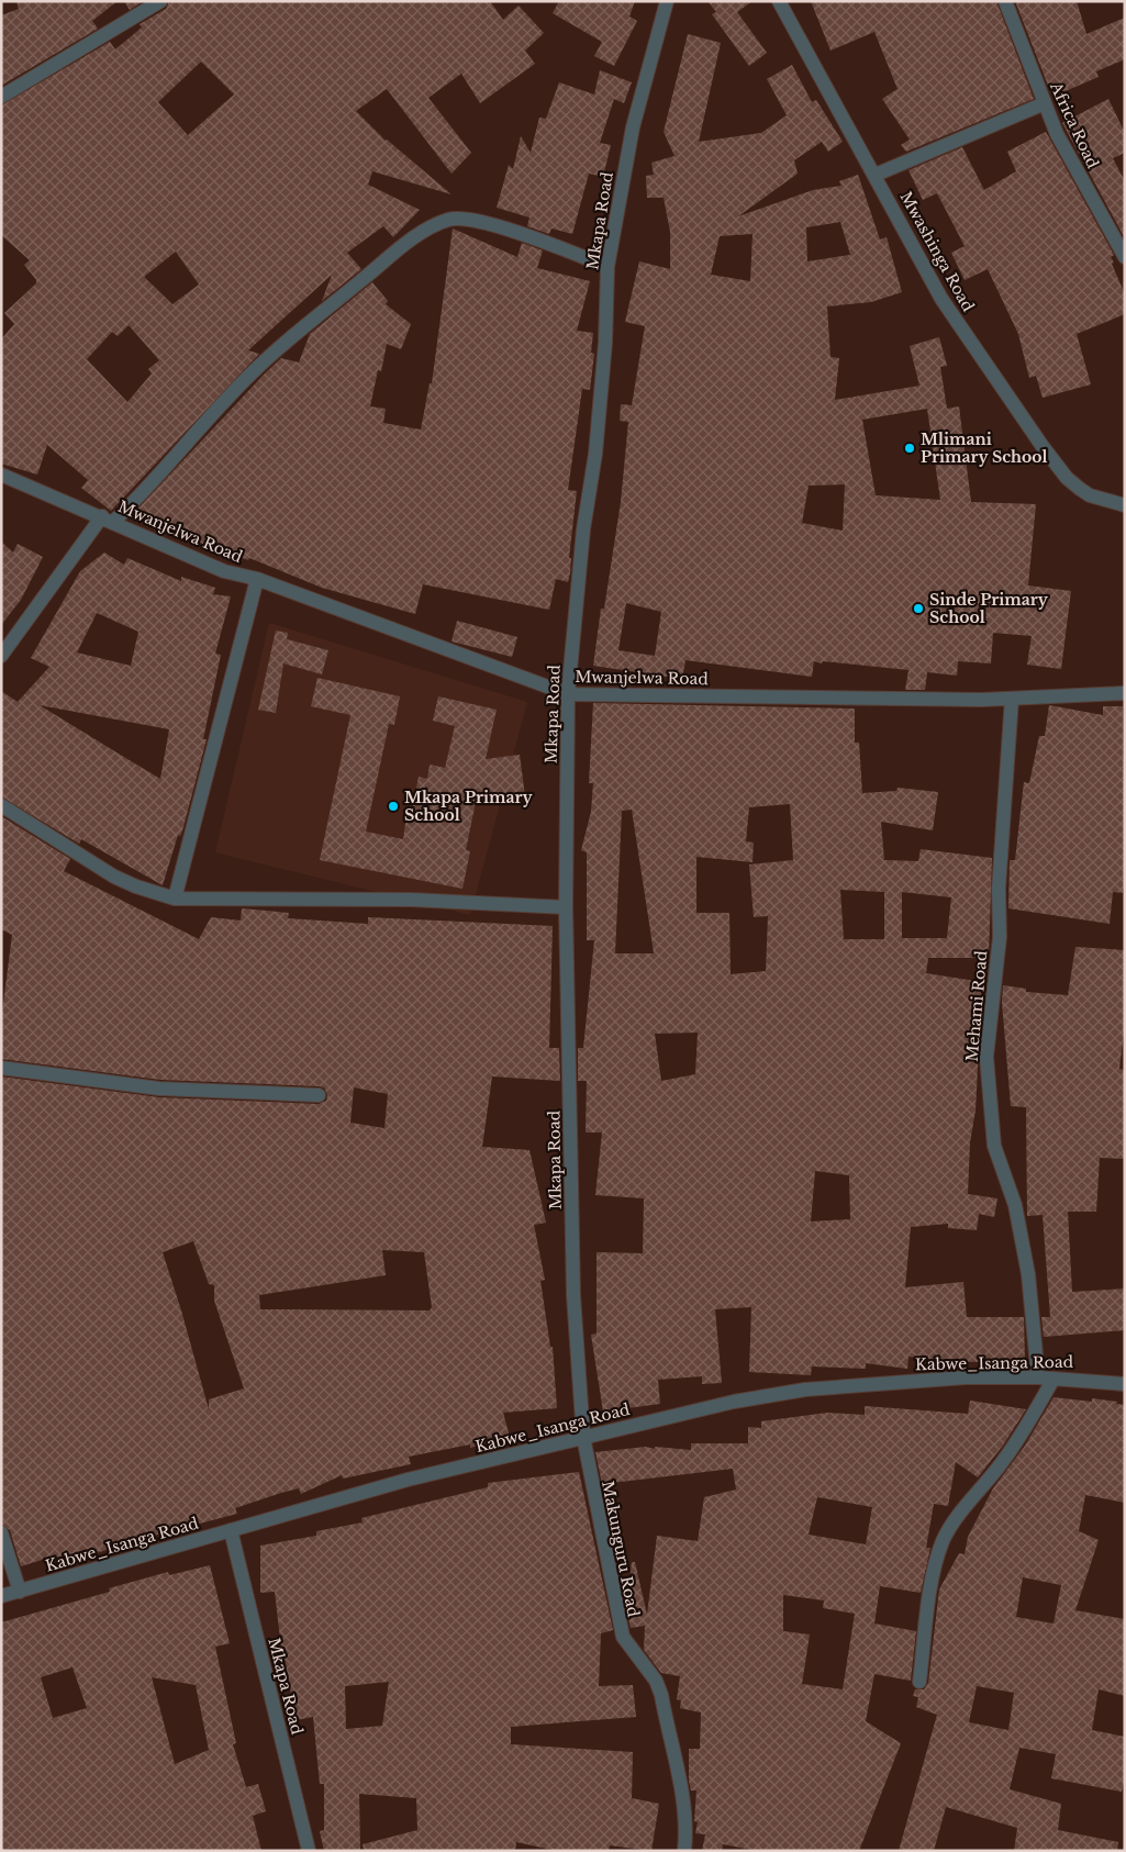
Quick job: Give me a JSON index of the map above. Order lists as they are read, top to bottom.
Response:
{
  "streets": {
    "street": [
      "Africa Road",
      "Mkapa Road",
      "Mwashinga Road",
      "Mwanjelwa Road",
      "Mehami Road",
      "Kabwe_Isanga Road",
      "Makunguru Road"
    ]
  },
  "crossings": [
    ["Mkapa Road", "Mwanjelwa Road"],
    ["Mkapa Road", "Kabwe_Isanga Road"],
    ["Mkapa Road", "Makunguru Road"],
    ["Mwanjelwa Road", "Mehami Road"],
    ["Mehami Road", "Kabwe_Isanga Road"],
    ["Kabwe_Isanga Road", "Makunguru Road"]
  ],
  "places": ["Mlimani Primary School", "Sinde Primary School", "Mkapa Primary School"]
}
